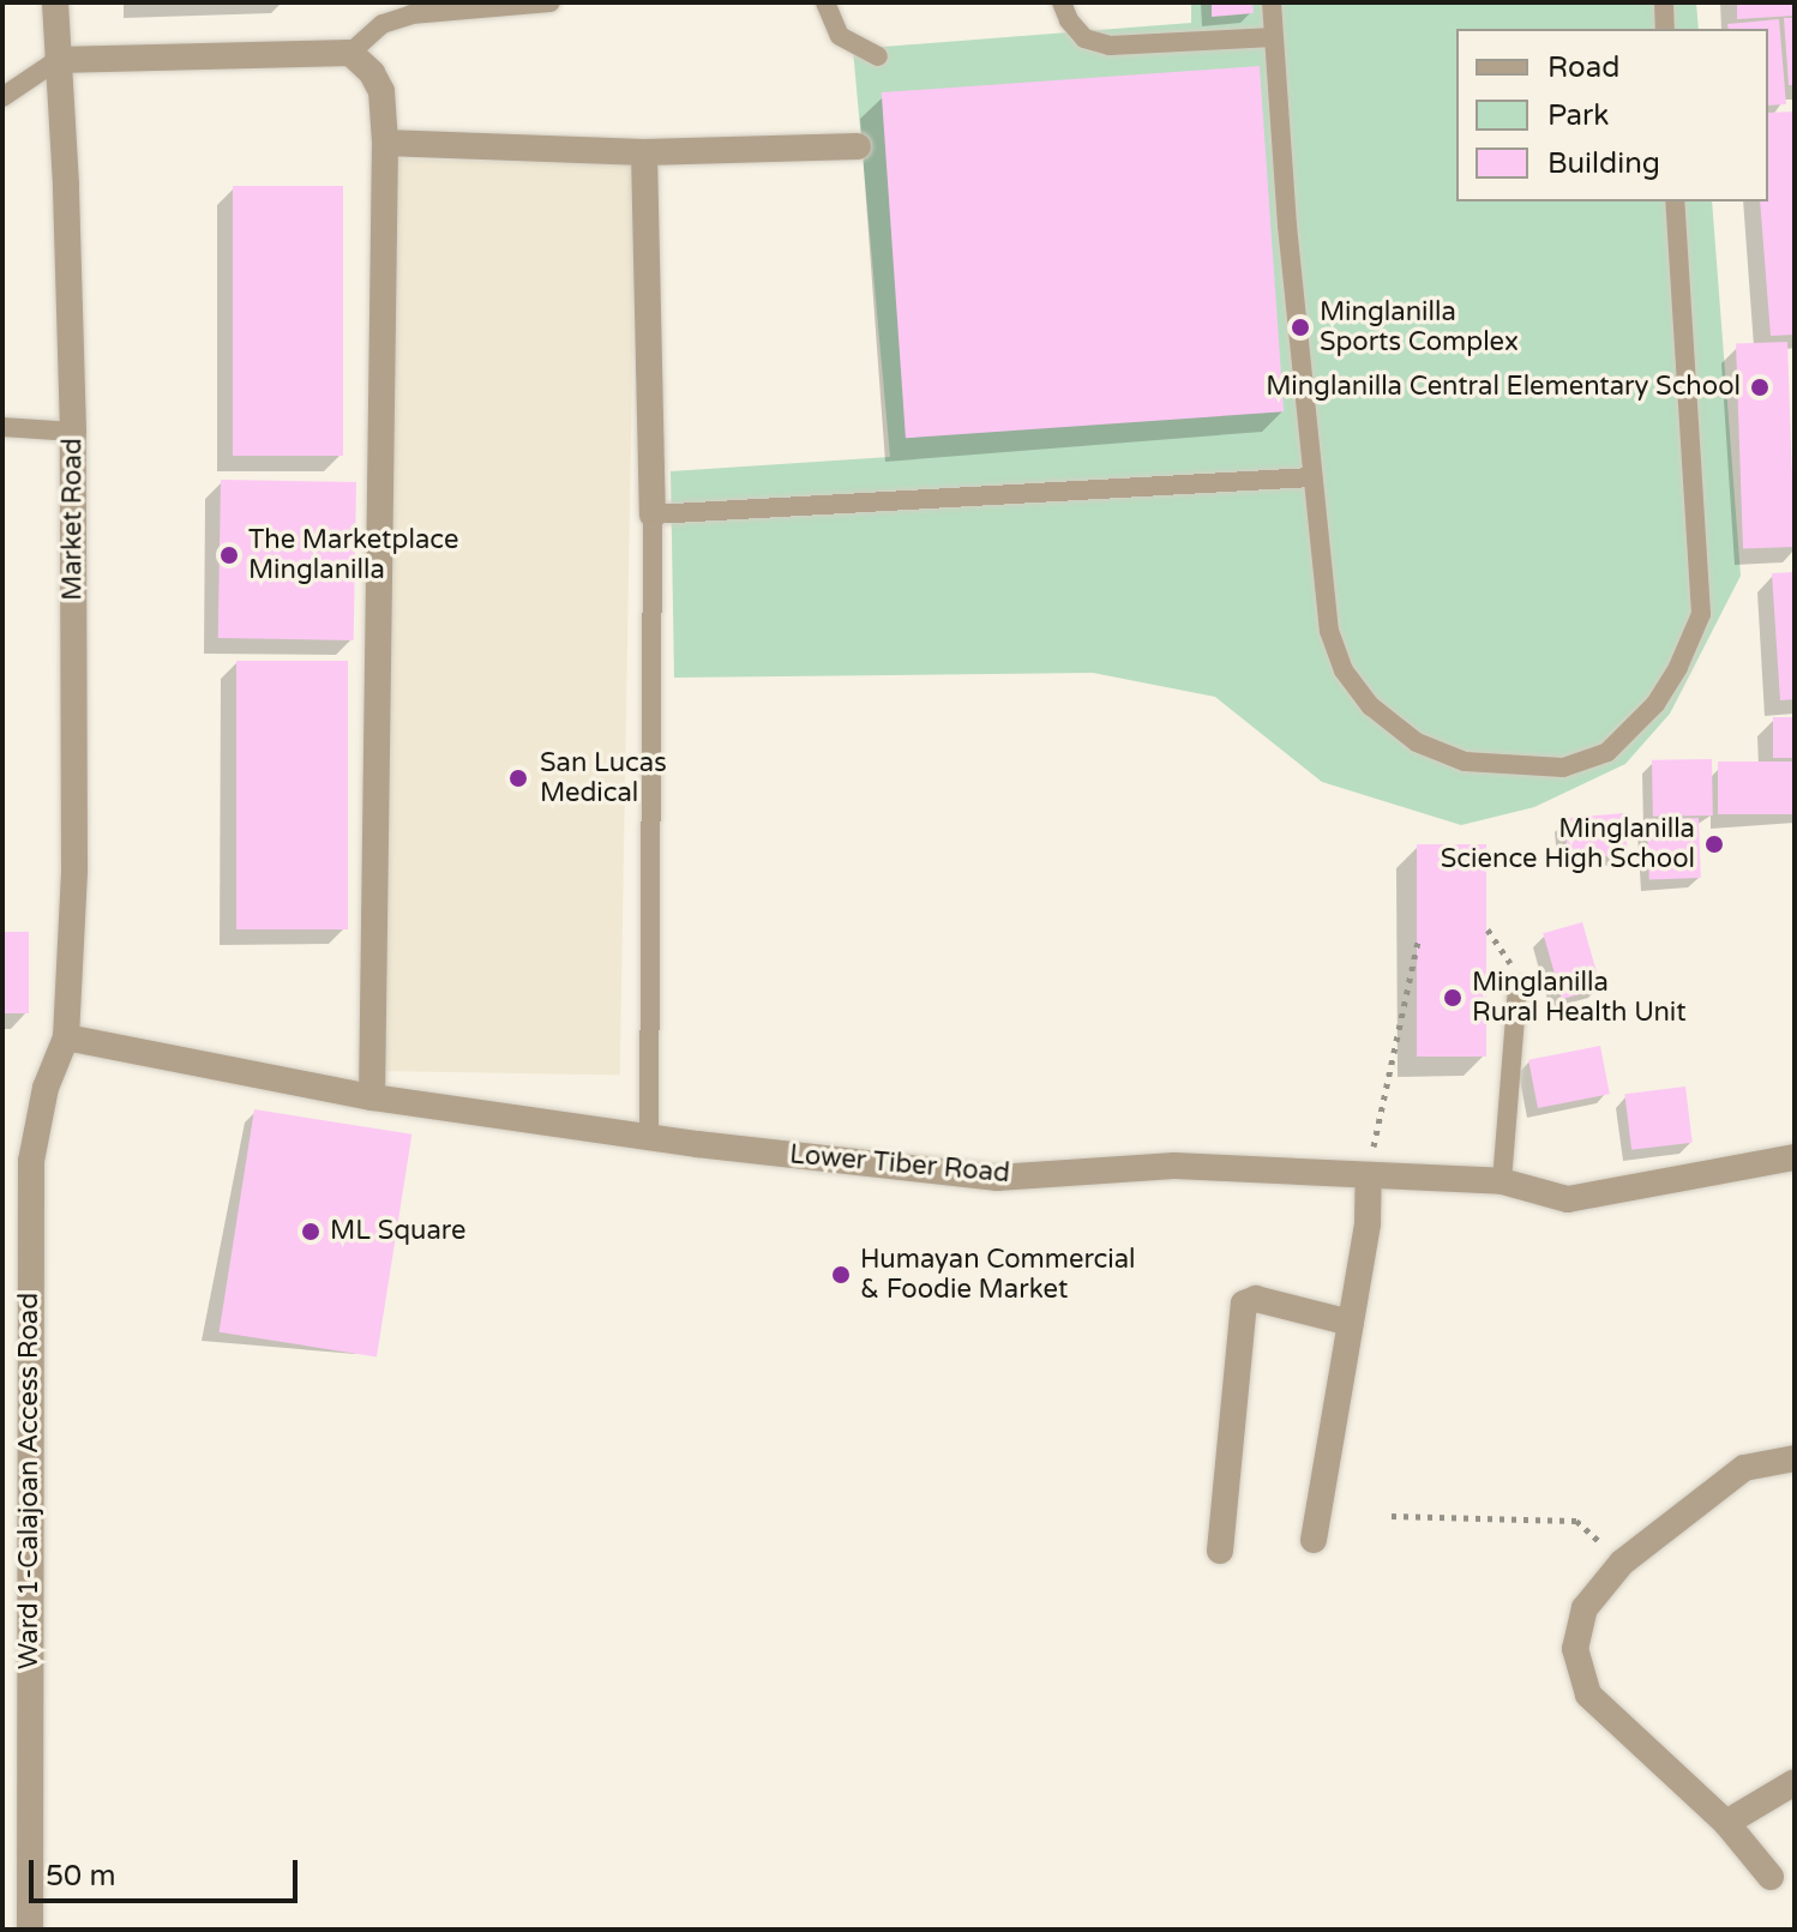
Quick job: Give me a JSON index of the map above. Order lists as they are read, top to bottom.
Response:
{
  "streets": {
    "street": ["Market Road", "Lower Tiber Road", "Ward 1-Calajoan Access Road"]
  },
  "crossings": [
    ["Market Road", "Lower Tiber Road"],
    ["Market Road", "Ward 1-Calajoan Access Road"],
    ["Lower Tiber Road", "Ward 1-Calajoan Access Road"]
  ],
  "places": [
    "Minglanilla Sports Complex",
    "Minglanilla Central Elementary School",
    "The Marketplace Minglanilla",
    "San Lucas Medical",
    "Minglanilla Science High School",
    "Minglanilla Rural Health Unit",
    "ML Square",
    "Humayan Commercial & Foodie Market"
  ],
  "legend": ["Road", "Park", "Building"],
  "scale_bar": "50 m"
}
